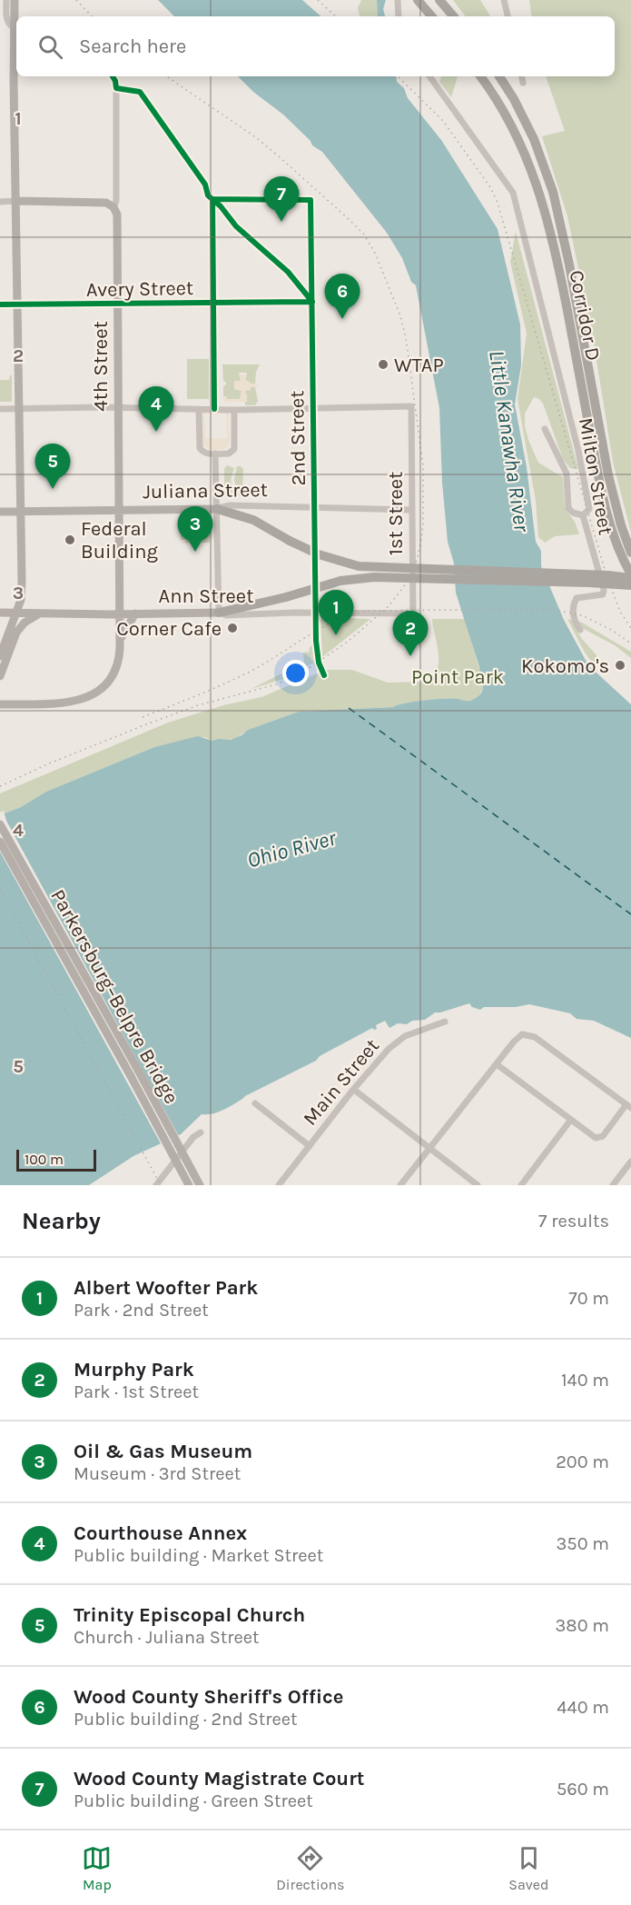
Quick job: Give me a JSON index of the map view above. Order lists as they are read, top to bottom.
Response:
{
  "streets": {
    "highway": ["Corridor D"],
    "main road": [
      "4th Street",
      "Juliana Street",
      "Ann Street",
      "Parkersburg–Belpre Bridge"
    ],
    "street": [
      "Avery Street",
      "2nd Street",
      "Milton Street",
      "1st Street",
      "Main Street"
    ]
  },
  "crossings": [
    ["Avery Street", "4th Street"],
    ["Avery Street", "2nd Street"],
    ["4th Street", "Juliana Street"],
    ["4th Street", "Ann Street"],
    ["2nd Street", "Juliana Street"],
    ["2nd Street", "1st Street"],
    ["2nd Street", "Ann Street"],
    ["Juliana Street", "1st Street"],
    ["1st Street", "Ann Street"]
  ],
  "water": ["Little Kanawha River", "Ohio River"],
  "parks": ["Point Park"],
  "places": [
    "WTAP",
    "Federal Building",
    "Corner Cafe",
    "Kokomo's"
  ],
  "scale_bar": "100 m",
  "page": {
    "search": "Search here",
    "pins": [
      "7",
      "6",
      "4",
      "5",
      "3",
      "1",
      "2"
    ],
    "scale": "100 m",
    "heading": ["Nearby", "7 results"],
    "list": [
      {
        "mark": "1",
        "name": "Albert Woofter Park",
        "note": "Park · 2nd Street",
        "value": "70 m"
      },
      {
        "mark": "2",
        "name": "Murphy Park",
        "note": "Park · 1st Street",
        "value": "140 m"
      },
      {
        "mark": "3",
        "name": "Oil & Gas Museum",
        "note": "Museum · 3rd Street",
        "value": "200 m"
      },
      {
        "mark": "4",
        "name": "Courthouse Annex",
        "note": "Public building · Market Street",
        "value": "350 m"
      },
      {
        "mark": "5",
        "name": "Trinity Episcopal Church",
        "note": "Church · Juliana Street",
        "value": "380 m"
      },
      {
        "mark": "6",
        "name": "Wood County Sheriff's Office",
        "note": "Public building · 2nd Street",
        "value": "440 m"
      },
      {
        "mark": "7",
        "name": "Wood County Magistrate Court",
        "note": "Public building · Green Street",
        "value": "560 m"
      }
    ],
    "nav": ["Map", "Directions", "Saved"]
  },
  "grid": {
    "rows": [
      "1",
      "2",
      "3",
      "4",
      "5"
    ]
  }
}
